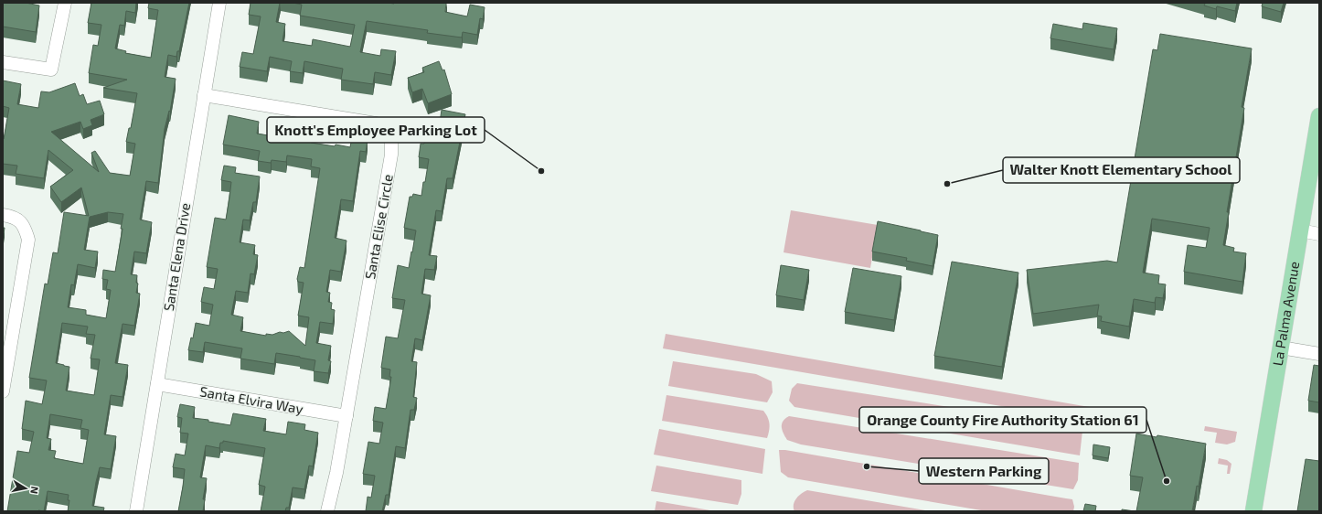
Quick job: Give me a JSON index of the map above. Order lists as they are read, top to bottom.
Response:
{
  "streets": {
    "main road": ["La Palma Avenue"],
    "street": ["Santa Elise Circle", "Santa Elena Drive", "Santa Elvira Way"]
  },
  "crossings": [
    ["Santa Elise Circle", "Santa Elena Drive"],
    ["Santa Elise Circle", "Santa Elvira Way"],
    ["Santa Elena Drive", "Santa Elvira Way"]
  ],
  "places": [
    "Knott's Employee Parking Lot",
    "Walter Knott Elementary School",
    "Western Parking",
    "Orange County Fire Authority Station 61"
  ],
  "north": "right"
}
